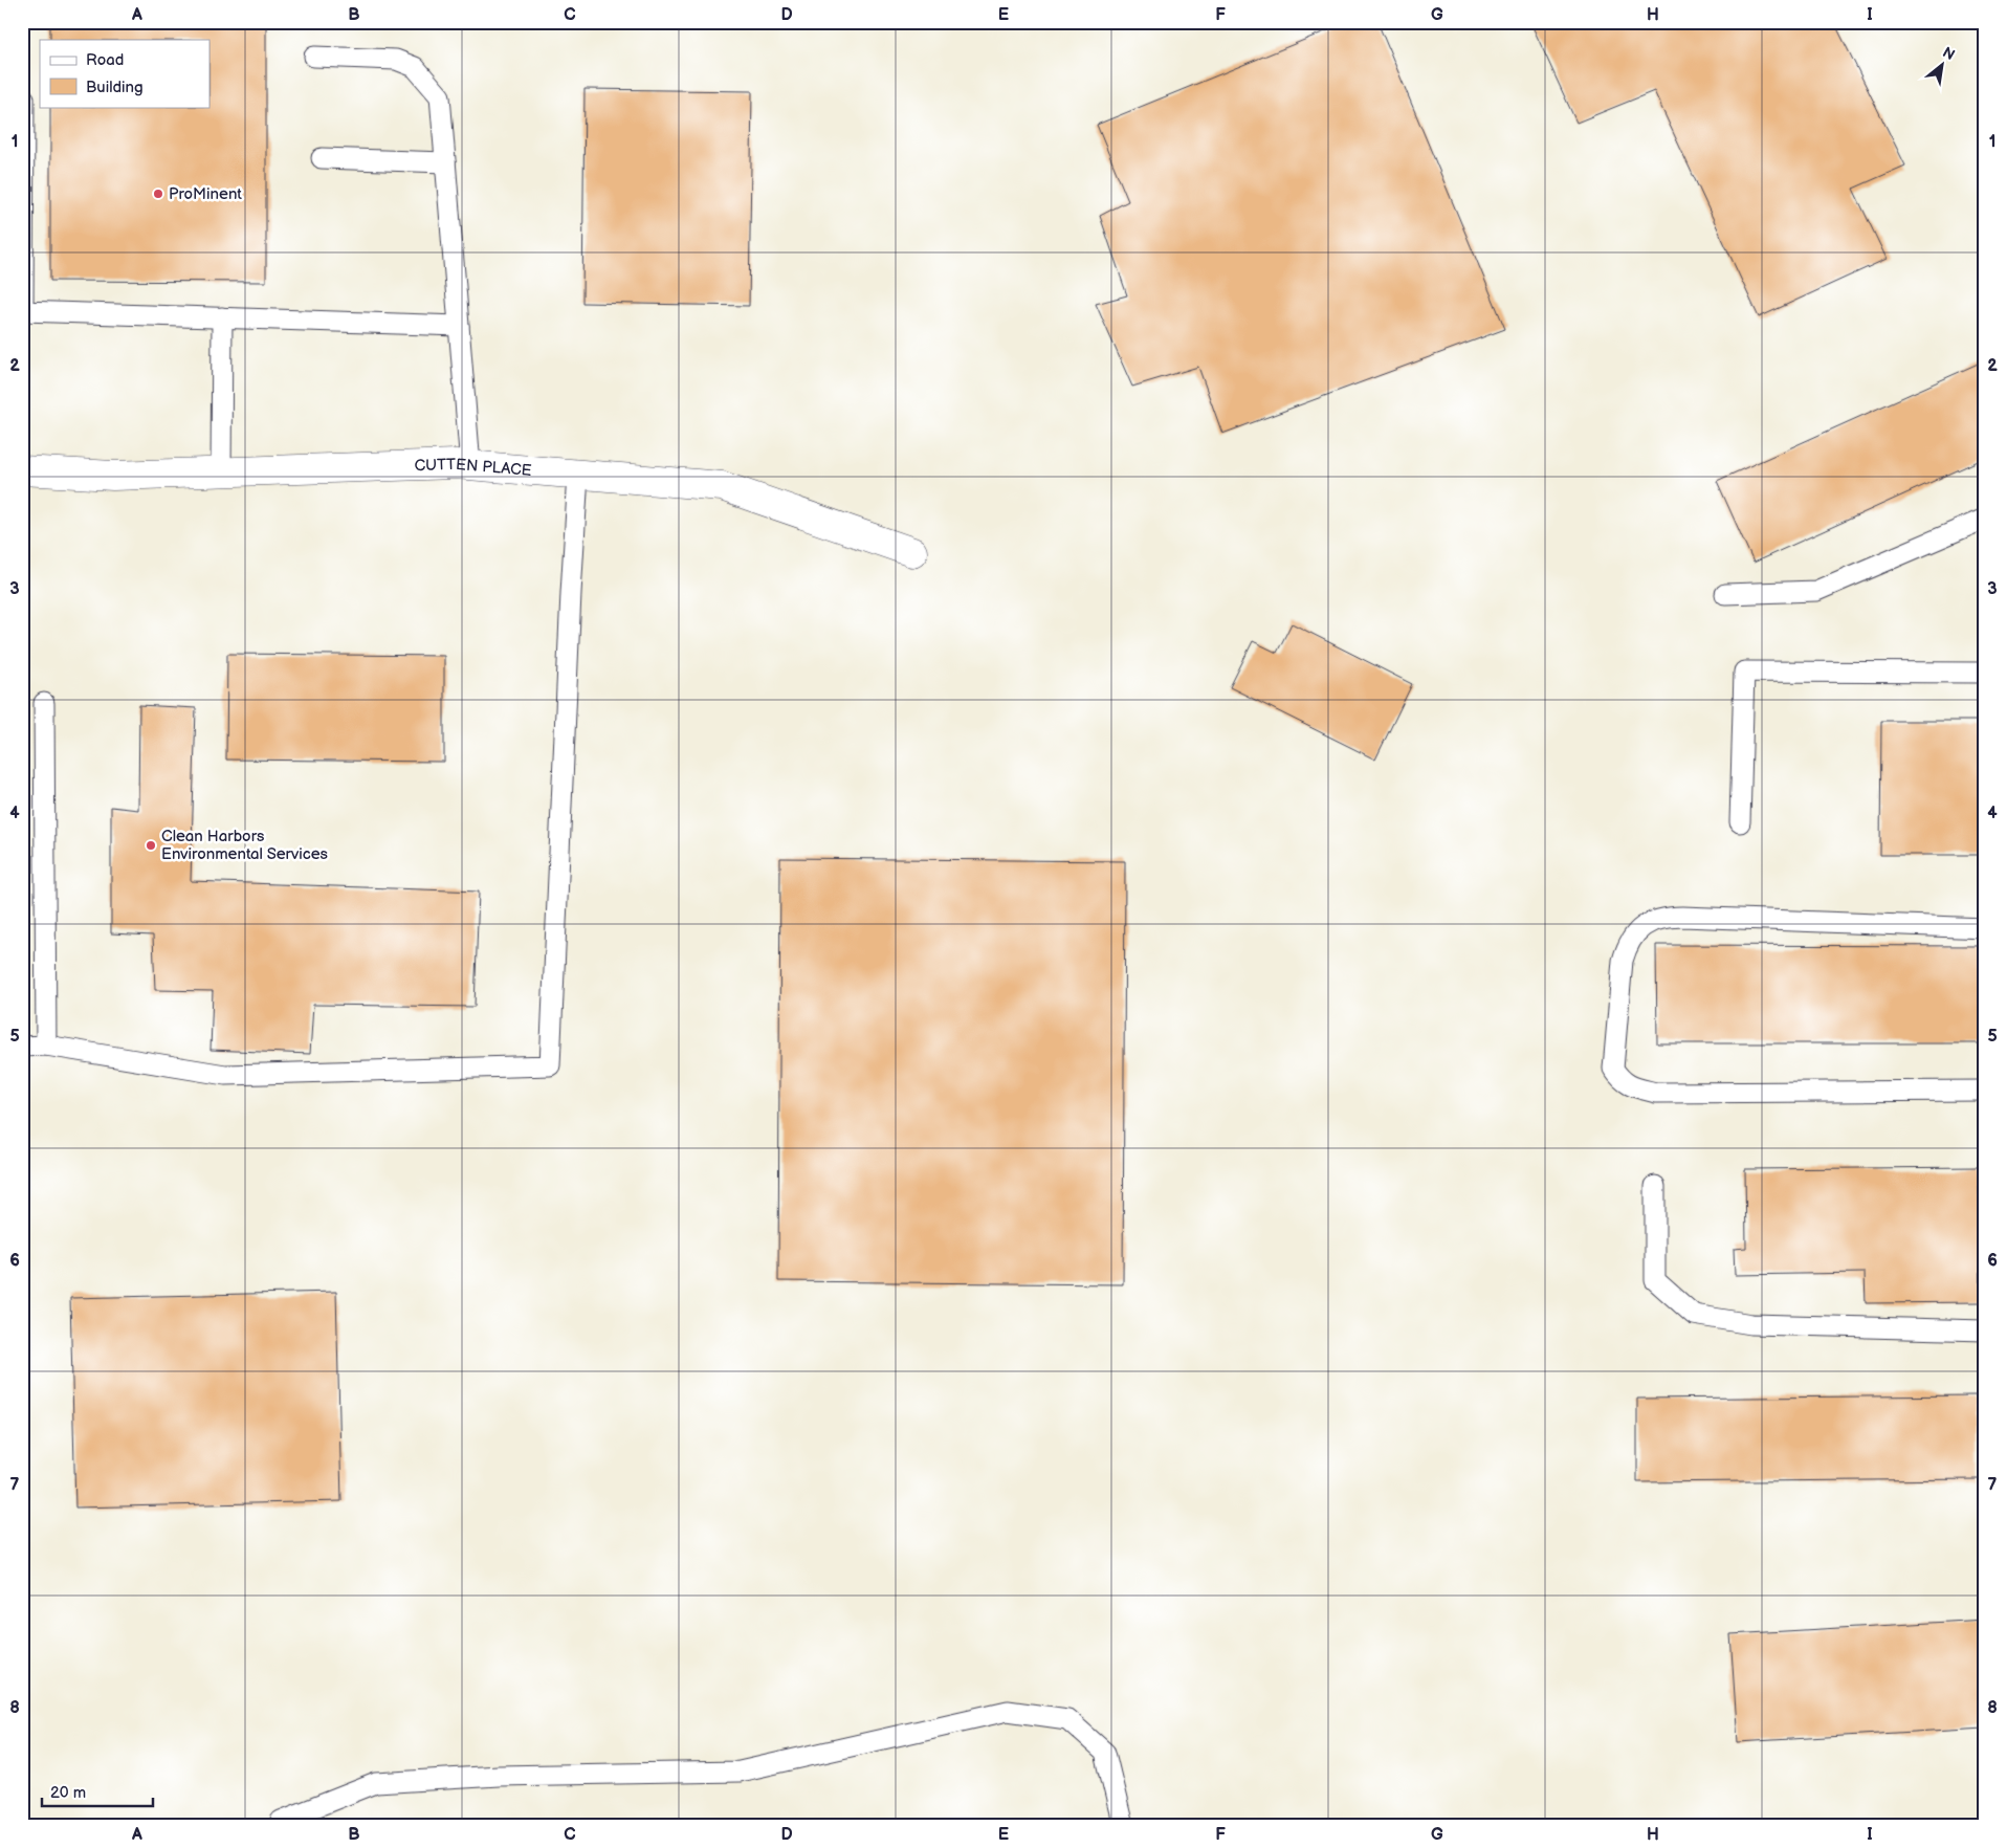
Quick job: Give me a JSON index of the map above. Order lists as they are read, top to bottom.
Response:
{
  "streets": {
    "street": ["CUTTEN PLACE"]
  },
  "places": ["ProMinent", "Clean Harbors Environmental Services"],
  "legend": ["Road", "Building"],
  "scale_bar": "20 m",
  "north": "top right",
  "grid": {
    "columns": [
      "A",
      "B",
      "C",
      "D",
      "E",
      "F",
      "G",
      "H",
      "I"
    ],
    "rows": [
      "1",
      "2",
      "3",
      "4",
      "5",
      "6",
      "7",
      "8"
    ]
  }
}
